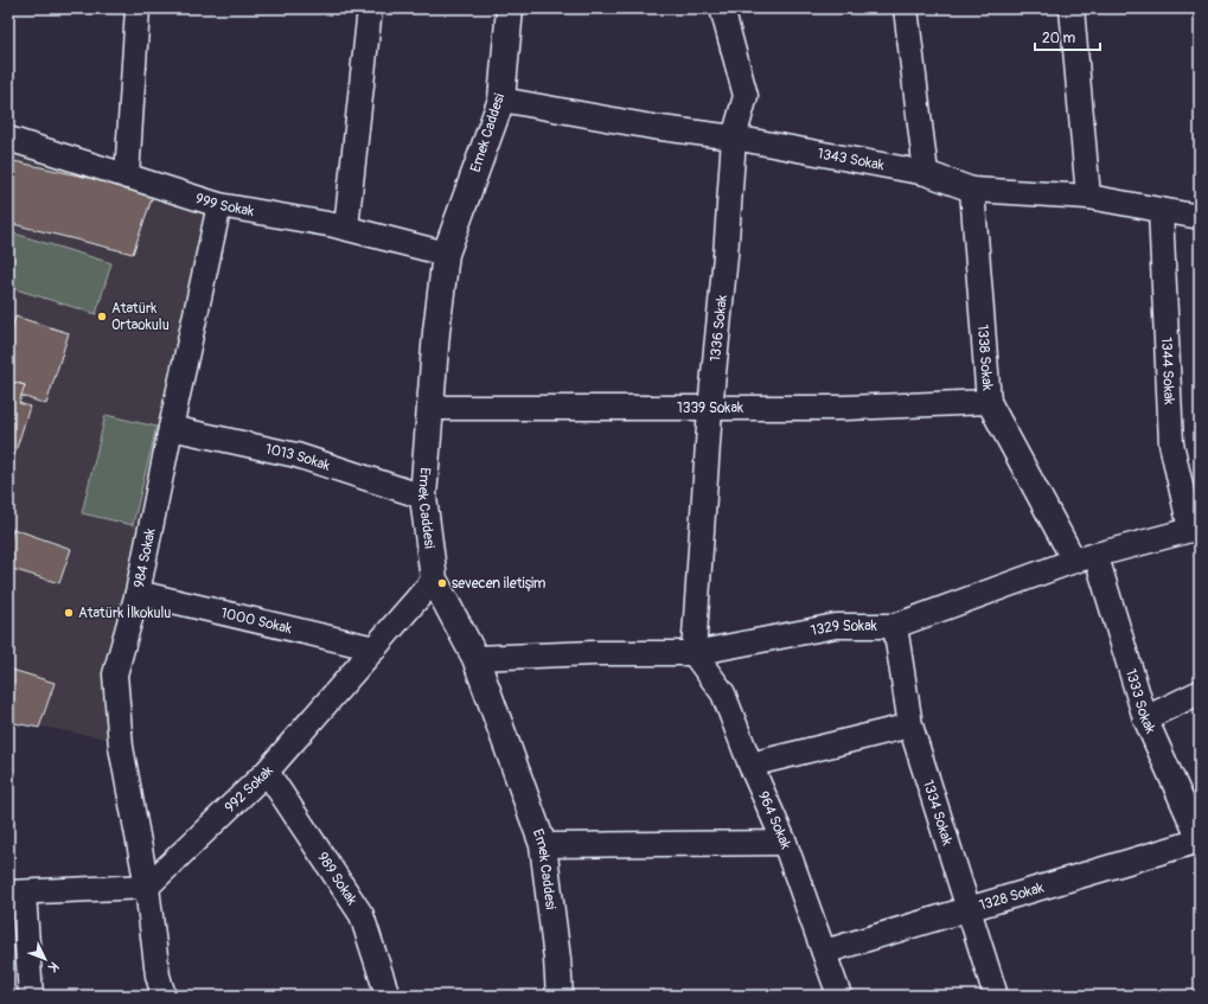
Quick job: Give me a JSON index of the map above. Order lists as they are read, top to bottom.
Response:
{
  "streets": {
    "street": [
      "Emek Caddesi",
      "1343 Sokak",
      "999 Sokak",
      "1336 Sokak",
      "1338 Sokak",
      "1344 Sokak",
      "1339 Sokak",
      "1013 Sokak",
      "984 Sokak",
      "1000 Sokak",
      "1329 Sokak",
      "1333 Sokak",
      "992 Sokak",
      "1334 Sokak",
      "964 Sokak",
      "989 Sokak",
      "1328 Sokak"
    ]
  },
  "crossings": [
    ["Emek Caddesi", "1343 Sokak"],
    ["Emek Caddesi", "999 Sokak"],
    ["Emek Caddesi", "1339 Sokak"],
    ["Emek Caddesi", "1013 Sokak"],
    ["Emek Caddesi", "1329 Sokak"],
    ["Emek Caddesi", "992 Sokak"],
    ["1343 Sokak", "1336 Sokak"],
    ["1343 Sokak", "1338 Sokak"],
    ["1343 Sokak", "1344 Sokak"],
    ["999 Sokak", "984 Sokak"],
    ["1336 Sokak", "1339 Sokak"],
    ["1336 Sokak", "1329 Sokak"],
    ["1336 Sokak", "964 Sokak"],
    ["1338 Sokak", "1339 Sokak"],
    ["1338 Sokak", "1329 Sokak"],
    ["1338 Sokak", "1333 Sokak"],
    ["1344 Sokak", "1329 Sokak"],
    ["1013 Sokak", "984 Sokak"],
    ["984 Sokak", "1000 Sokak"],
    ["984 Sokak", "992 Sokak"],
    ["1000 Sokak", "992 Sokak"],
    ["1329 Sokak", "1333 Sokak"],
    ["1329 Sokak", "1334 Sokak"],
    ["1329 Sokak", "964 Sokak"],
    ["1333 Sokak", "1328 Sokak"],
    ["992 Sokak", "989 Sokak"],
    ["1334 Sokak", "1328 Sokak"],
    ["964 Sokak", "1328 Sokak"]
  ],
  "places": ["Atatürk Ortaokulu", "sevecen iletişim", "Atatürk İlkokulu"],
  "scale_bar": "20 m",
  "north": "bottom right"
}
